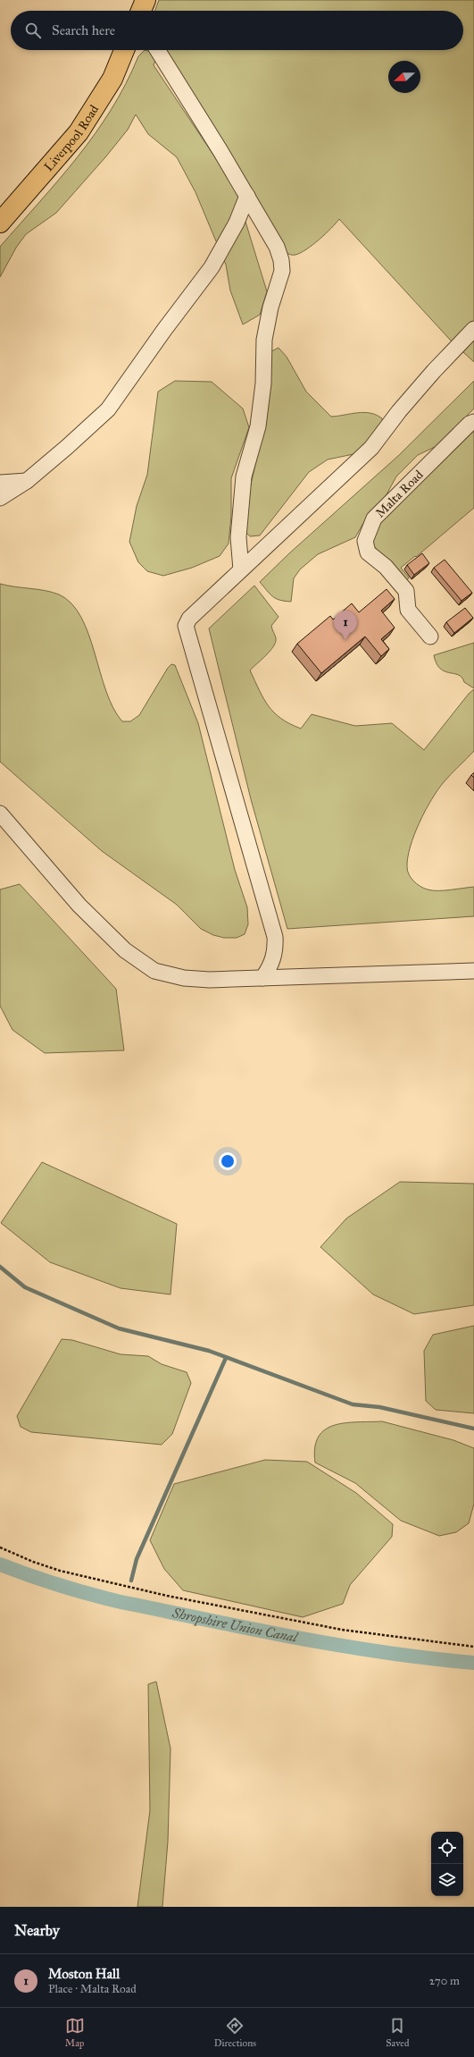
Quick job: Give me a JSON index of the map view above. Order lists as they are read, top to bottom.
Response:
{
  "streets": {
    "highway": ["Liverpool Road"],
    "street": ["Malta Road"]
  },
  "water": ["Shropshire Union Canal"],
  "north": "left",
  "page": {
    "search": "Search here",
    "pins": "1",
    "heading": "Nearby",
    "list": [
      {
        "mark": "1",
        "name": "Moston Hall",
        "note": "Place · Malta Road",
        "value": "270 m"
      }
    ],
    "nav": ["Map", "Directions", "Saved"]
  }
}
